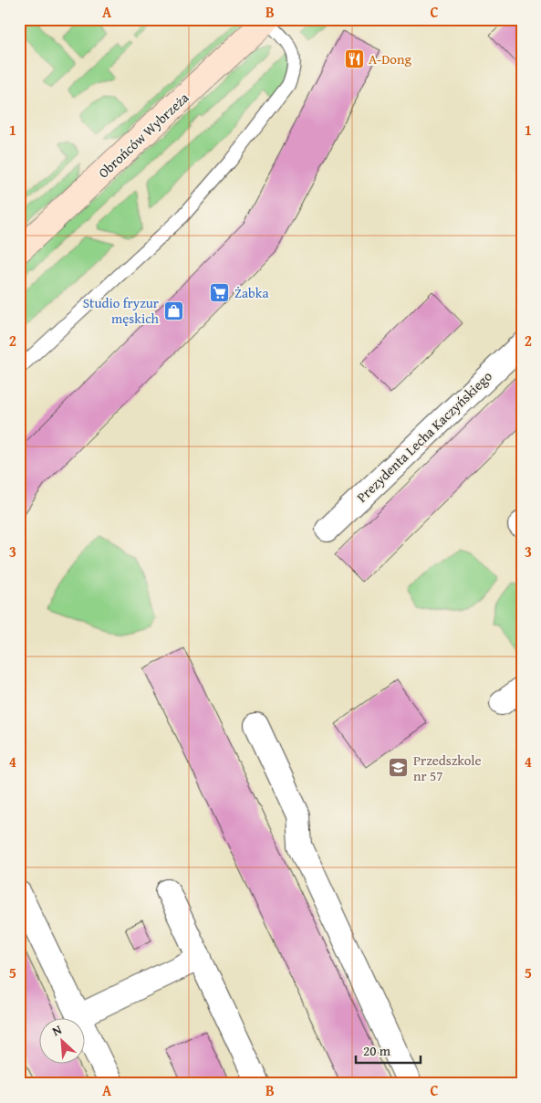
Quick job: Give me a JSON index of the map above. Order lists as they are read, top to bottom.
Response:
{
  "streets": {
    "main road": ["Obrońców Wybrzeża"],
    "street": ["Prezydenta Lecha Kaczyńskiego"]
  },
  "places": {
    "restaurant": ["A-Dong"],
    "supermarket": ["Żabka"],
    "shop": ["Studio fryzur męskich"],
    "school or university": ["Przedszkole nr 57"]
  },
  "scale_bar": "20 m",
  "north": "top left",
  "grid": {
    "columns": ["A", "B", "C"],
    "rows": [
      "1",
      "2",
      "3",
      "4",
      "5"
    ]
  }
}
